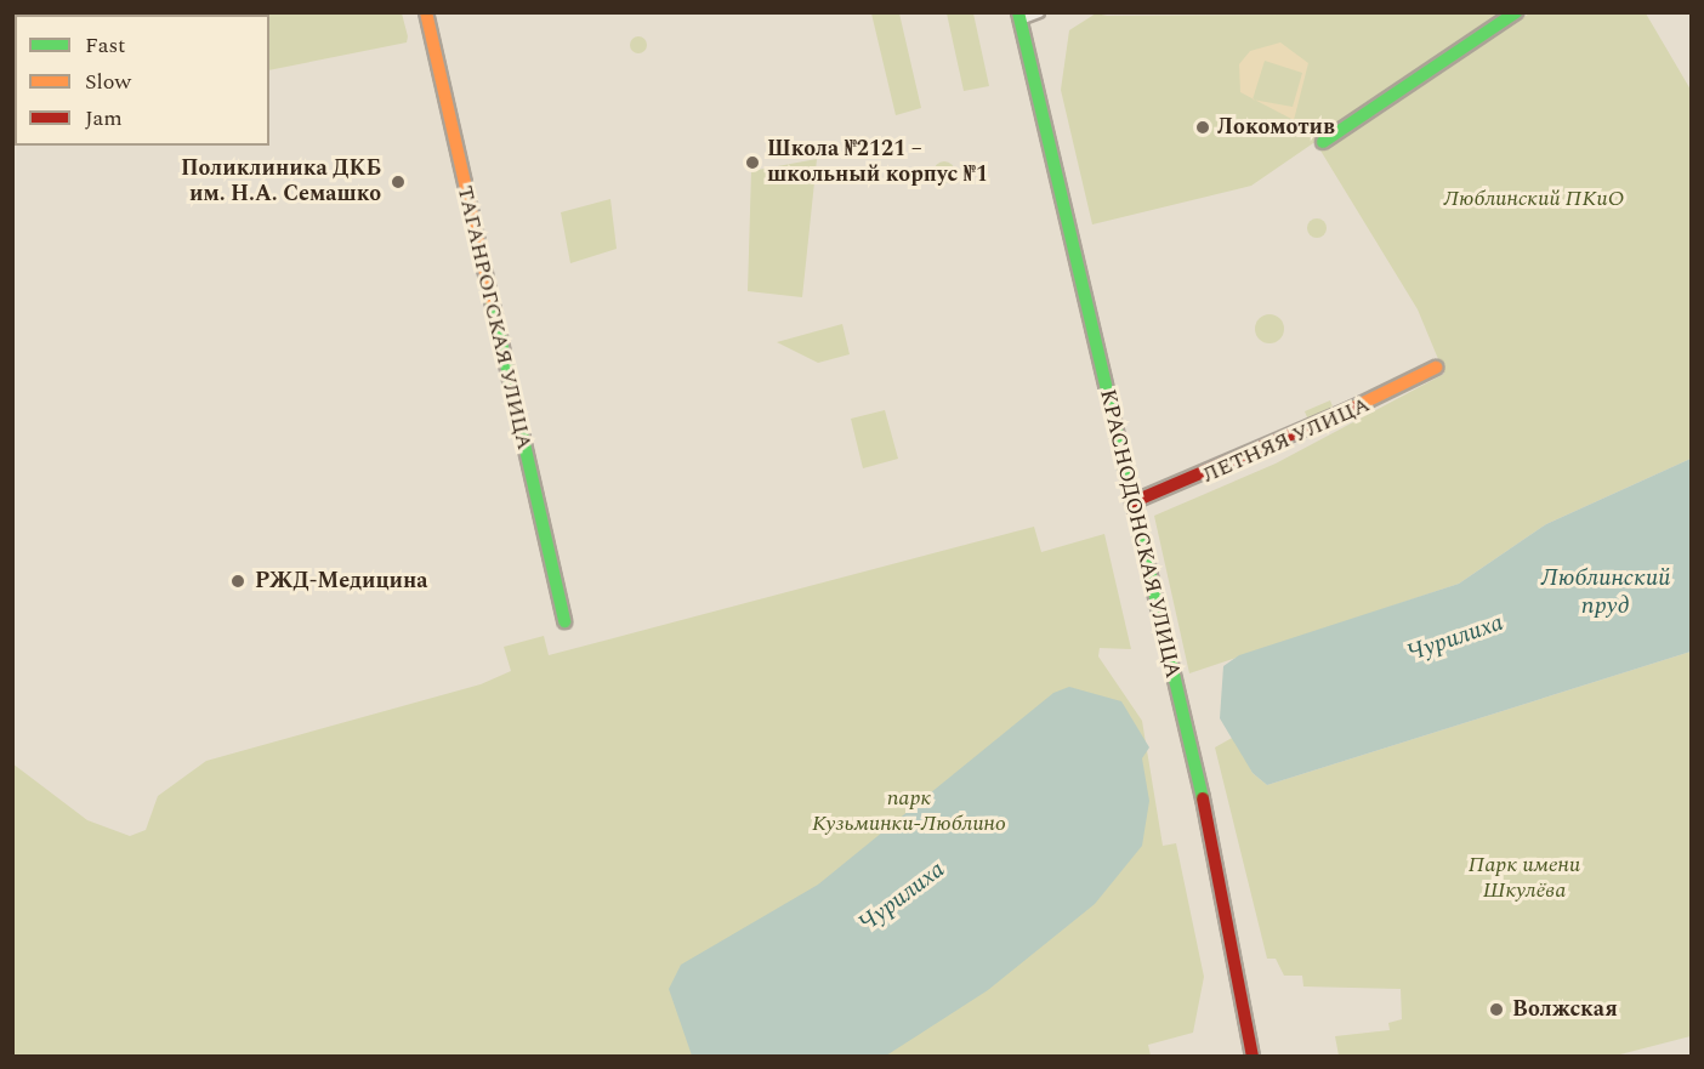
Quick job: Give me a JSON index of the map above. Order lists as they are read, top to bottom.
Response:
{
  "streets": {
    "street": ["ТАГАНРОГСКАЯ УЛИЦА", "ЛЕТНЯЯ УЛИЦА", "КРАСНОДОНСКАЯ УЛИЦА"]
  },
  "crossings": [
    ["ЛЕТНЯЯ УЛИЦА", "КРАСНОДОНСКАЯ УЛИЦА"]
  ],
  "water": ["Люблинский пруд", "Чурилиха"],
  "parks": ["Люблинский ПКиО", "парк Кузьминки-Люблино", "Парк имени Шкулёва"],
  "places": [
    "Локомотив",
    "Школа №2121 – школьный корпус №1",
    "Поликлиника ДКБ им. Н.А. Семашко",
    "РЖД-Медицина",
    "Волжская"
  ],
  "legend": ["Fast", "Slow", "Jam"]
}
